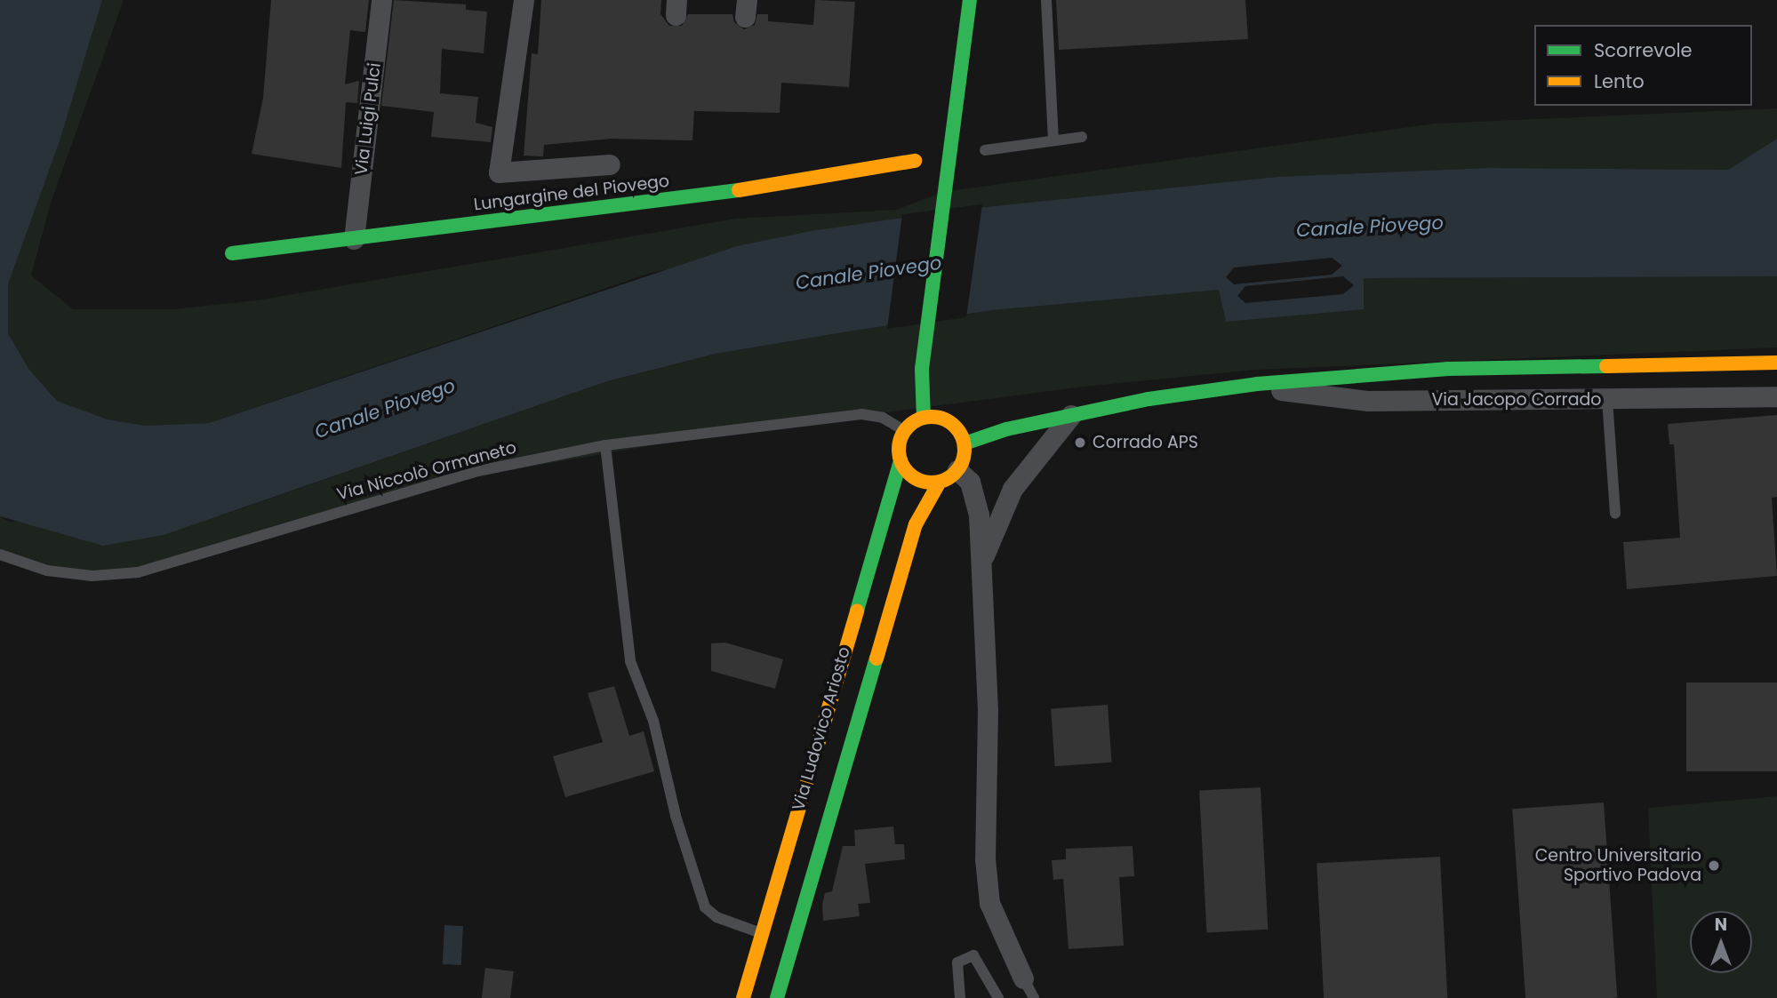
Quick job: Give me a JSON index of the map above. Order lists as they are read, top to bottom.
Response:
{
  "streets": {
    "main road": ["Lungargine del Piovego", "Via Jacopo Corrado", "Via Ludovico Ariosto"],
    "street": ["Via Luigi Pulci"],
    "lane": ["Via Niccolò Ormaneto"]
  },
  "crossings": [
    ["Via Luigi Pulci", "Lungargine del Piovego"],
    ["Via Jacopo Corrado", "Via Niccolò Ormaneto"],
    ["Via Jacopo Corrado", "Via Ludovico Ariosto"],
    ["Via Niccolò Ormaneto", "Via Ludovico Ariosto"]
  ],
  "water": ["Canale Piovego"],
  "places": ["Corrado APS", "Centro Universitario Sportivo Padova"],
  "legend": ["Scorrevole", "Lento"],
  "north": "top"
}
